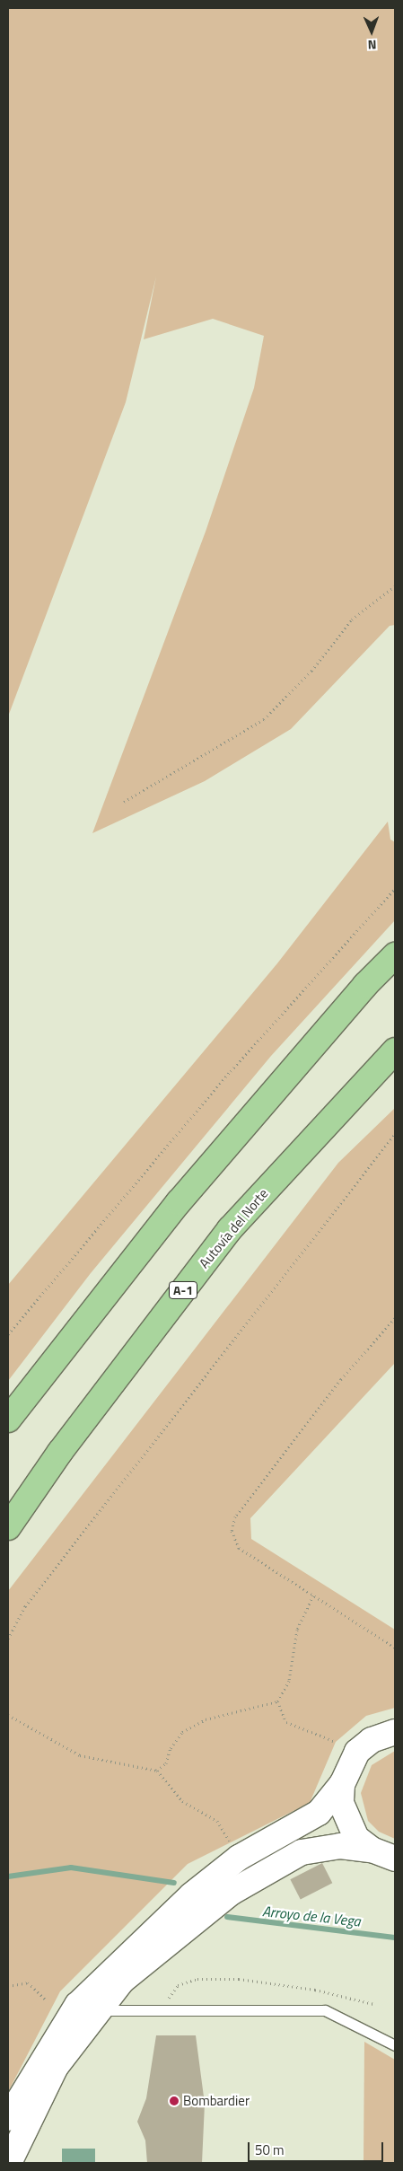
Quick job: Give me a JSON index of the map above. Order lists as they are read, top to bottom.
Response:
{
  "streets": {
    "highway": ["Autovía del Norte", "A-1"]
  },
  "water": ["Arroyo de la Vega"],
  "places": ["Bombardier"],
  "scale_bar": "50 m",
  "north": "bottom"
}
